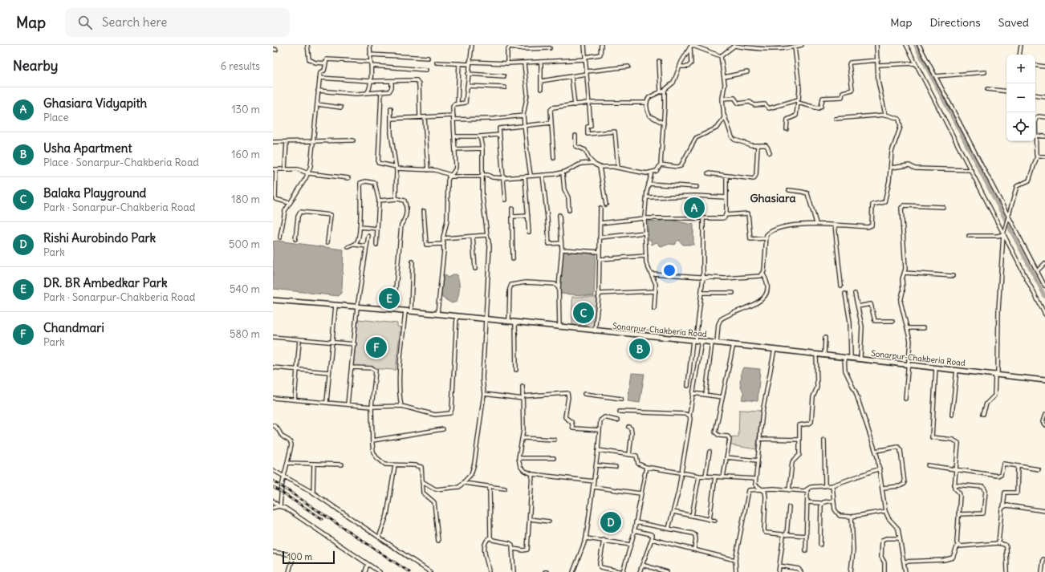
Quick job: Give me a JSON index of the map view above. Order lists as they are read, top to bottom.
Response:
{
  "streets": {
    "main road": ["Sonarpur-Chakberia Road"]
  },
  "districts": ["Ghasiara"],
  "scale_bar": "100 m",
  "page": {
    "header": "Map",
    "search": "Search here",
    "nav": ["Map", "Directions", "Saved"],
    "heading": ["Nearby", "6 results"],
    "map_buttons": ["+", "−"],
    "list": [
      {
        "mark": "A",
        "name": "Ghasiara Vidyapith",
        "note": "Place",
        "value": "130 m"
      },
      {
        "mark": "B",
        "name": "Usha Apartment",
        "note": "Place · Sonarpur-Chakberia Road",
        "value": "160 m"
      },
      {
        "mark": "C",
        "name": "Balaka Playground",
        "note": "Park · Sonarpur-Chakberia Road",
        "value": "180 m"
      },
      {
        "mark": "D",
        "name": "Rishi Aurobindo Park",
        "note": "Park",
        "value": "500 m"
      },
      {
        "mark": "E",
        "name": "DR. BR Ambedkar Park",
        "note": "Park · Sonarpur-Chakberia Road",
        "value": "540 m"
      },
      {
        "mark": "F",
        "name": "Chandmari",
        "note": "Park",
        "value": "580 m"
      }
    ],
    "pins": [
      "A",
      "E",
      "C",
      "F",
      "B",
      "D"
    ],
    "scale": "100 m"
  }
}
